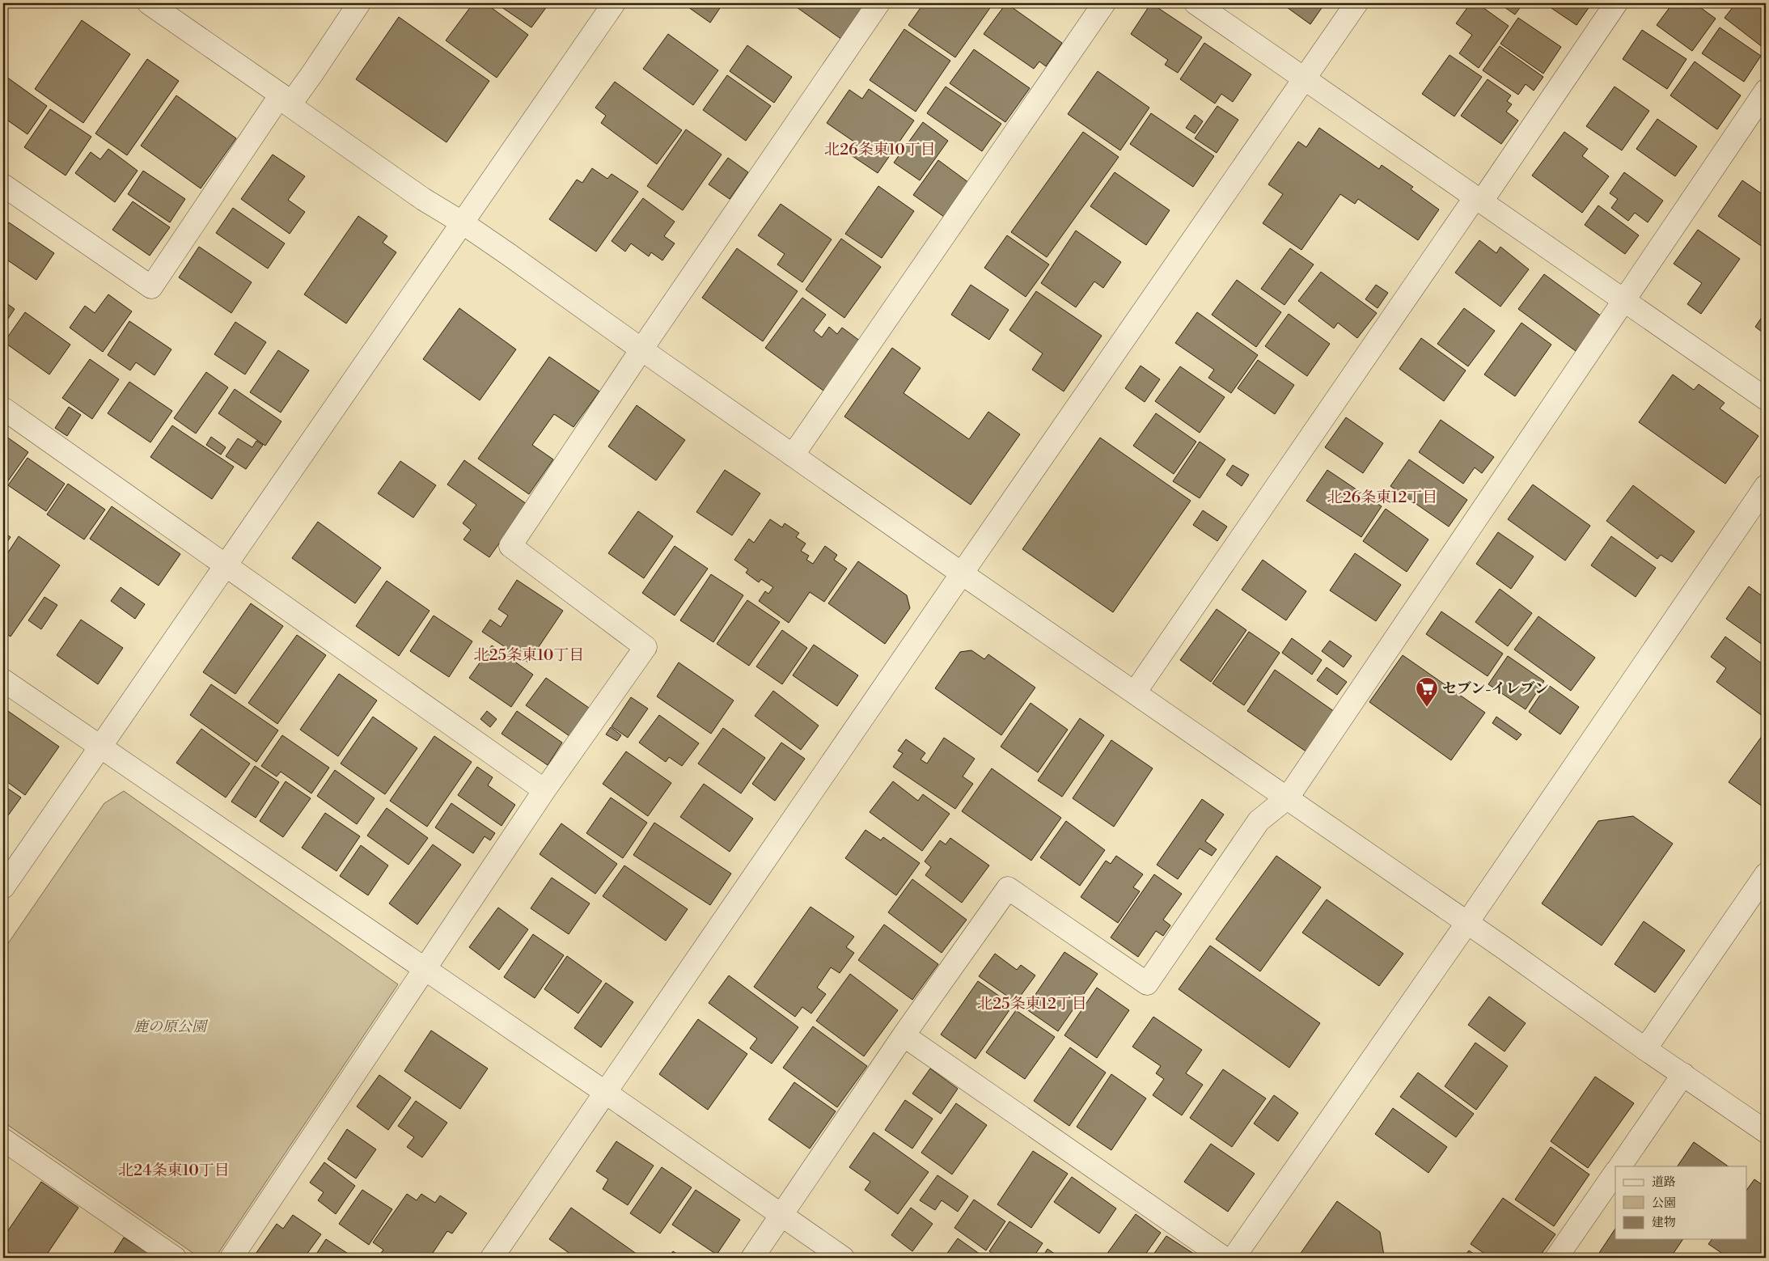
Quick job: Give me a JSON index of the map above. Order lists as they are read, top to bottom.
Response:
{
  "districts": [
    "北26条東10丁目",
    "北26条東12丁目",
    "北25条東10丁目",
    "北25条東12丁目",
    "北24条東10丁目"
  ],
  "parks": ["鹿の原公園"],
  "places": {
    "supermarket": ["セブン-イレブン"]
  },
  "legend": ["道路", "公園", "建物"]
}
